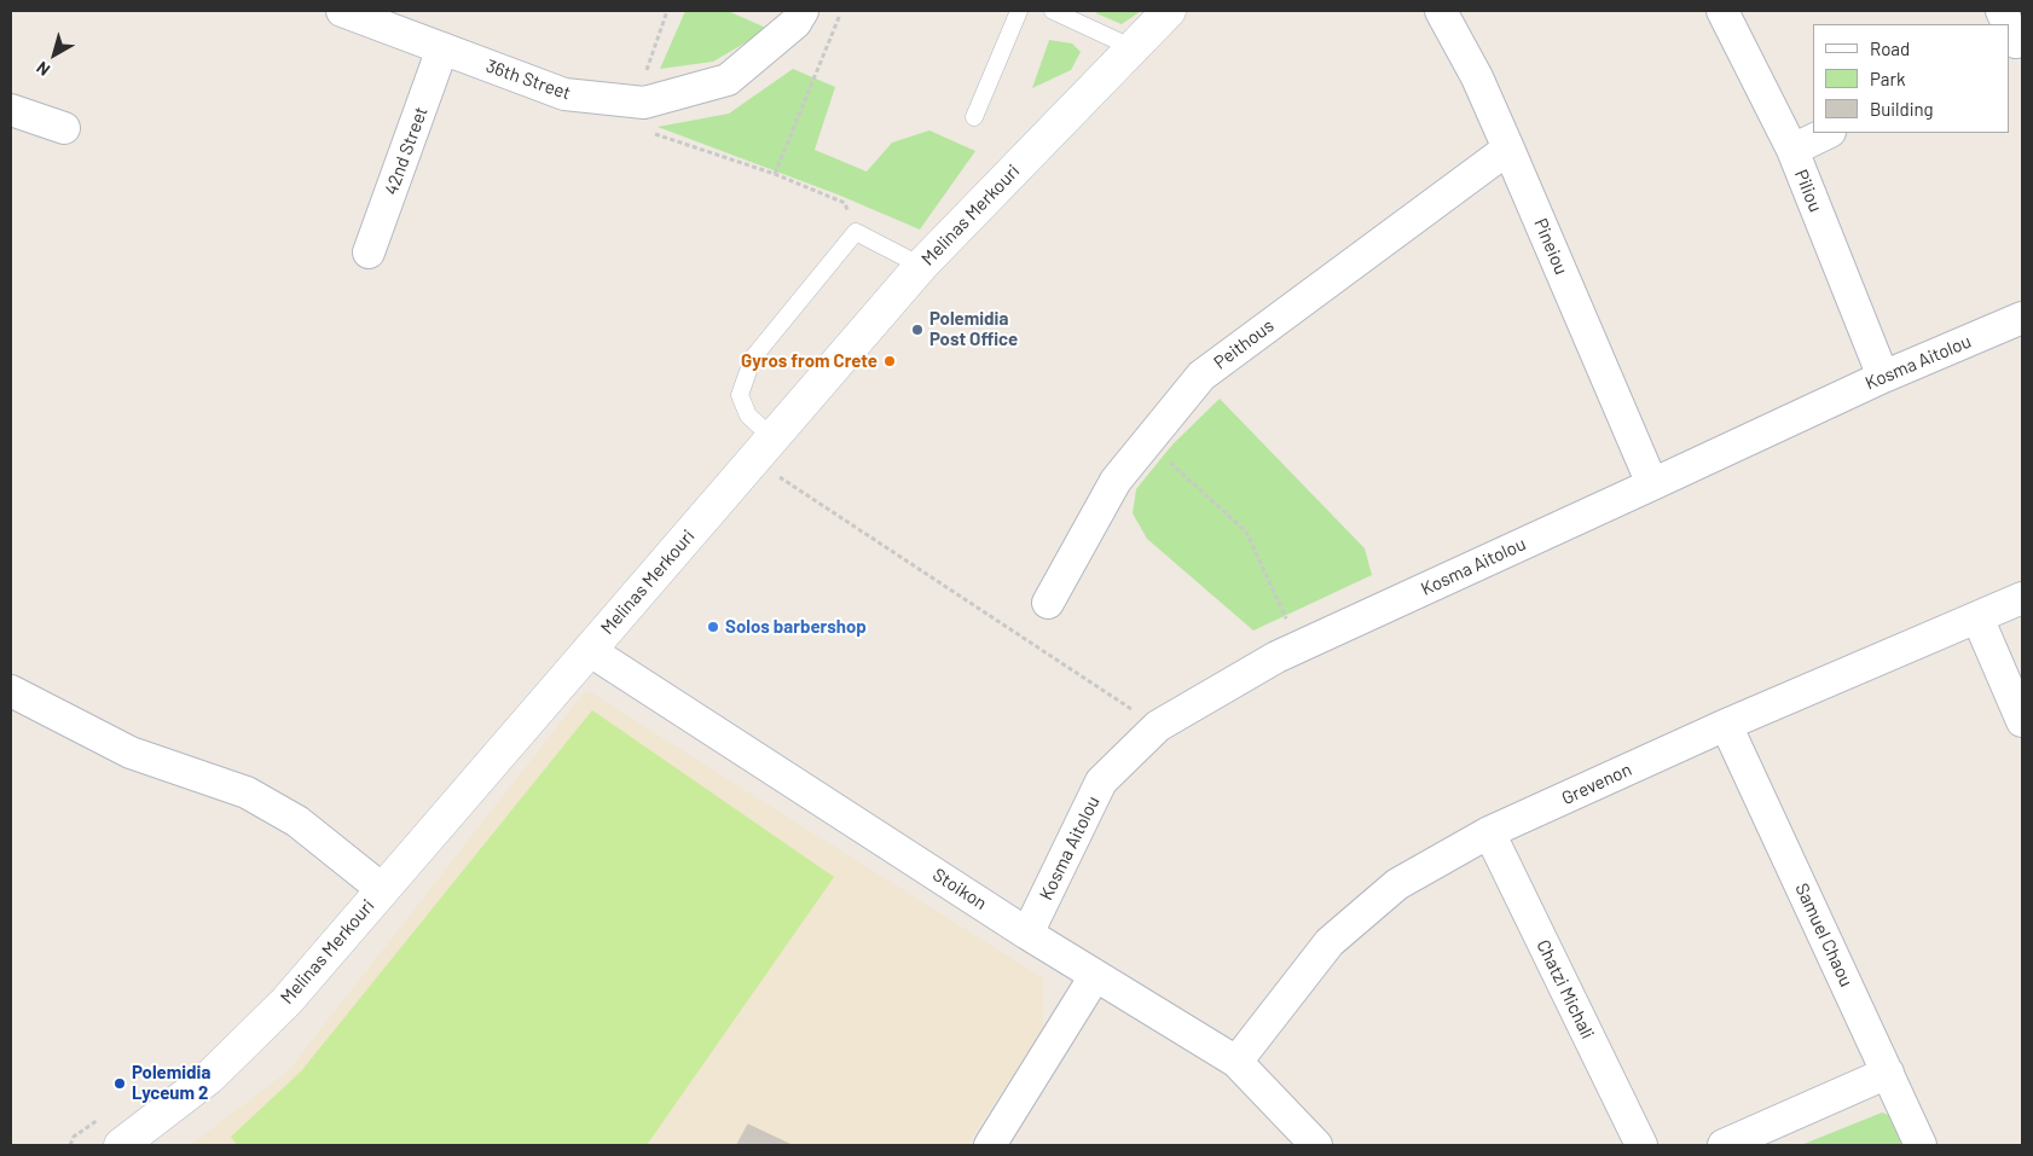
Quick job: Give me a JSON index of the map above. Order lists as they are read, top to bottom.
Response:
{
  "streets": {
    "main road": ["Melinas Merkouri"],
    "street": [
      "36th Street",
      "42nd Street",
      "Piliou",
      "Pineiou",
      "Peithous",
      "Kosma Aitolou",
      "Grevenon",
      "Stoikon",
      "Samuel Chaou",
      "Chatzi Michali"
    ]
  },
  "crossings": [
    ["36th Street", "42nd Street"],
    ["Piliou", "Kosma Aitolou"],
    ["Melinas Merkouri", "Stoikon"],
    ["Pineiou", "Peithous"],
    ["Pineiou", "Kosma Aitolou"],
    ["Kosma Aitolou", "Stoikon"],
    ["Grevenon", "Stoikon"],
    ["Grevenon", "Samuel Chaou"],
    ["Grevenon", "Chatzi Michali"]
  ],
  "places": [
    "Polemidia Post Office",
    "Gyros from Crete",
    "Solos barbershop",
    "Polemidia Lyceum 2"
  ],
  "legend": ["Road", "Park", "Building"],
  "north": "bottom left"
}
